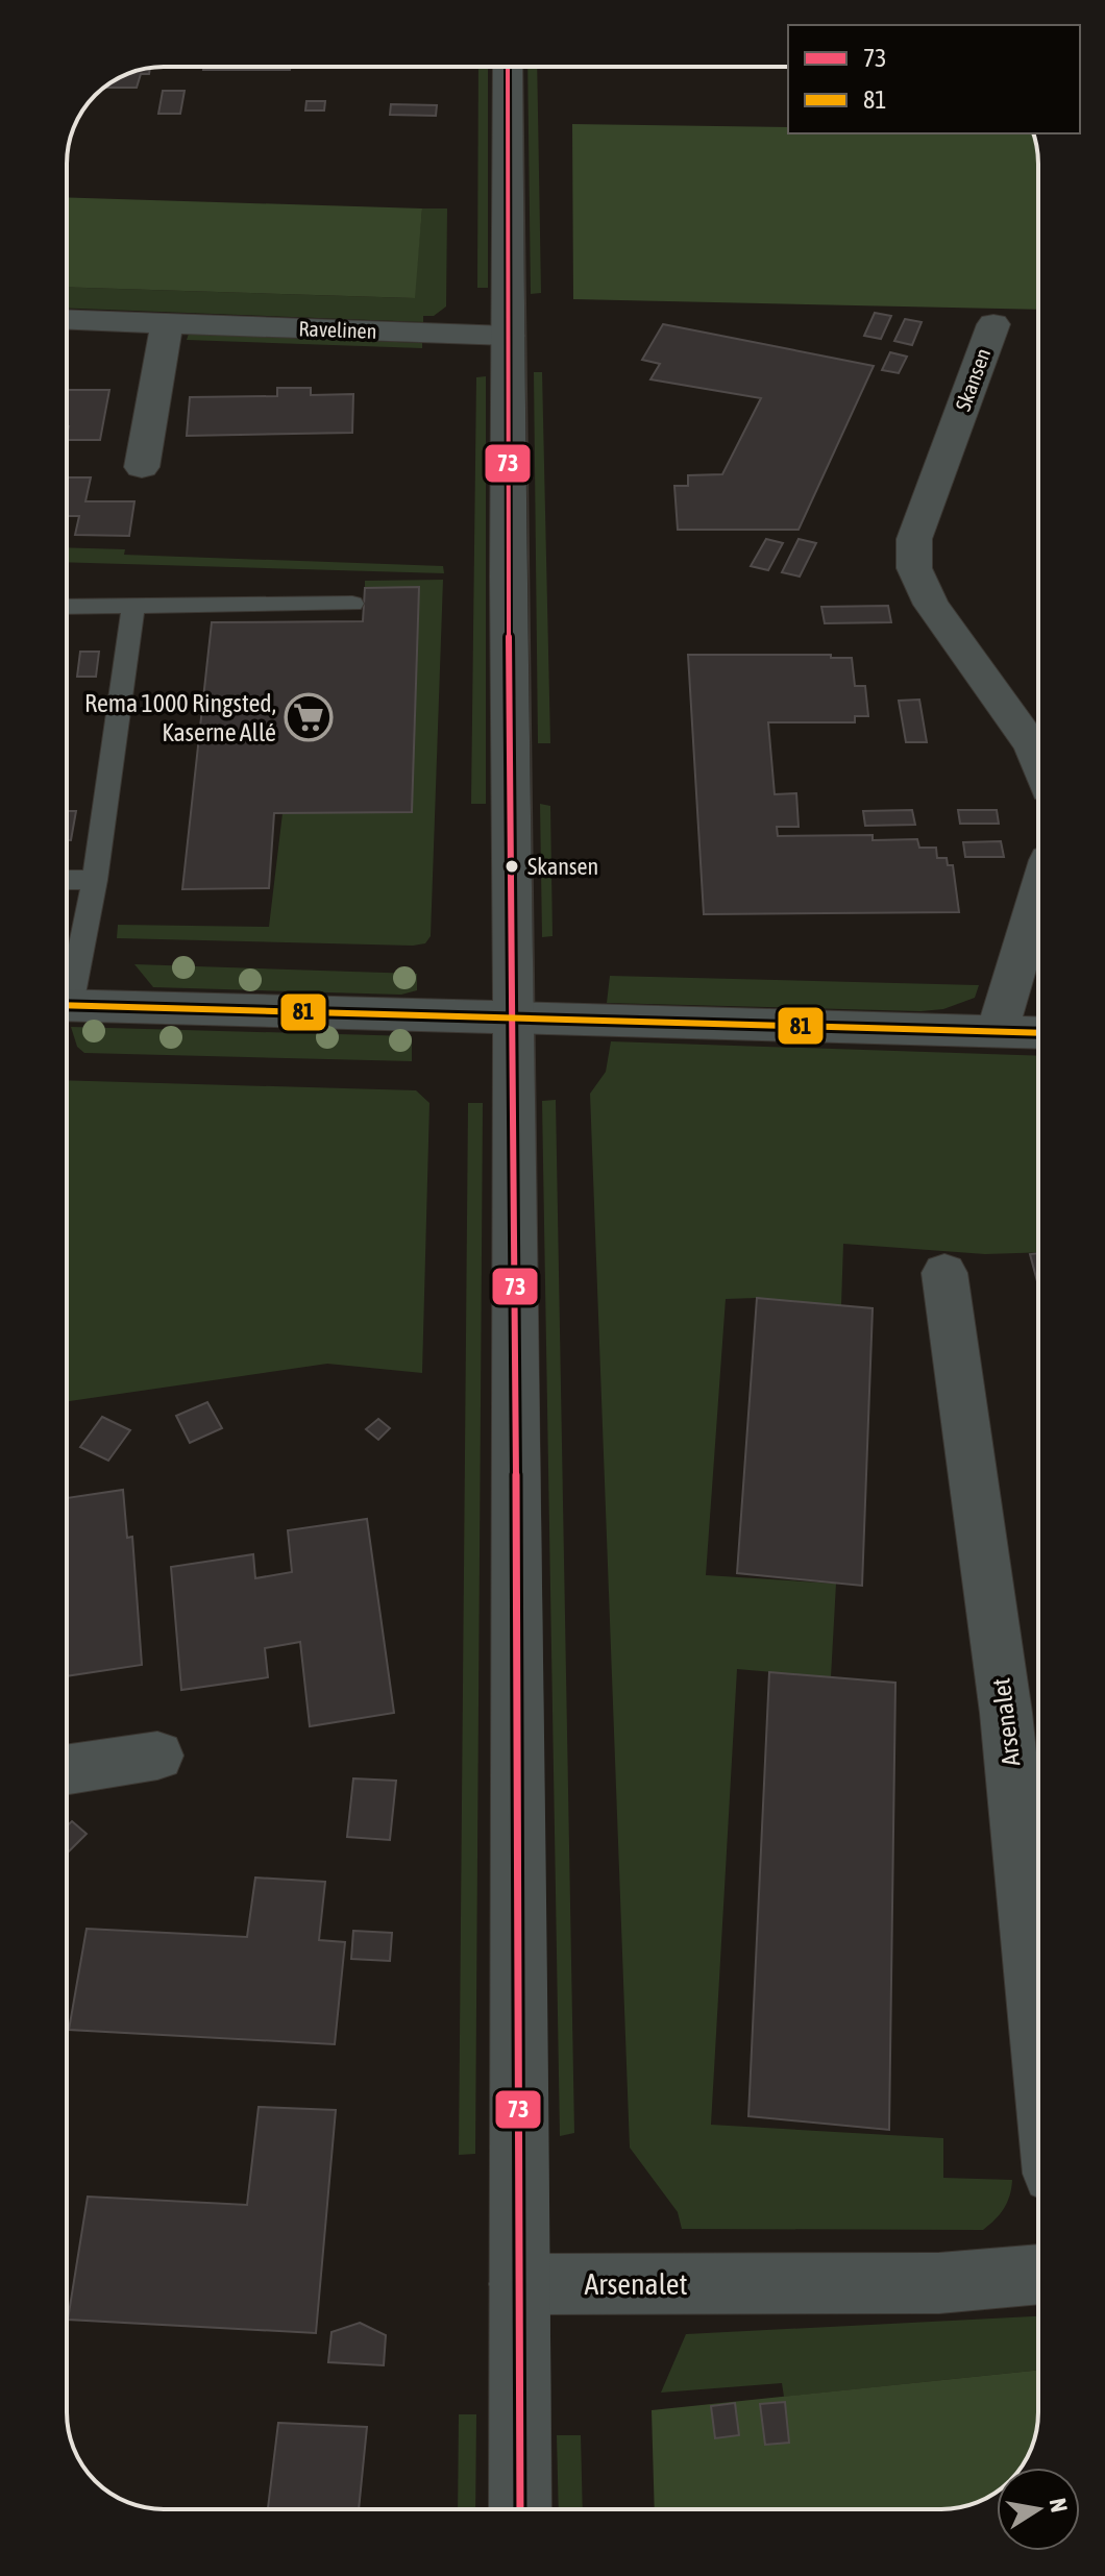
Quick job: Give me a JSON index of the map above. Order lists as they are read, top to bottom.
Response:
{
  "streets": {
    "street": ["Ravelinen", "Skansen", "Arsenalet"]
  },
  "places": {
    "supermarket": ["Rema 1000 Ringsted, Kaserne Allé"],
    "other": ["Skansen"]
  },
  "lines": ["transit line 73", "transit line 81"],
  "legend": ["73", "81"],
  "north": "right"
}
